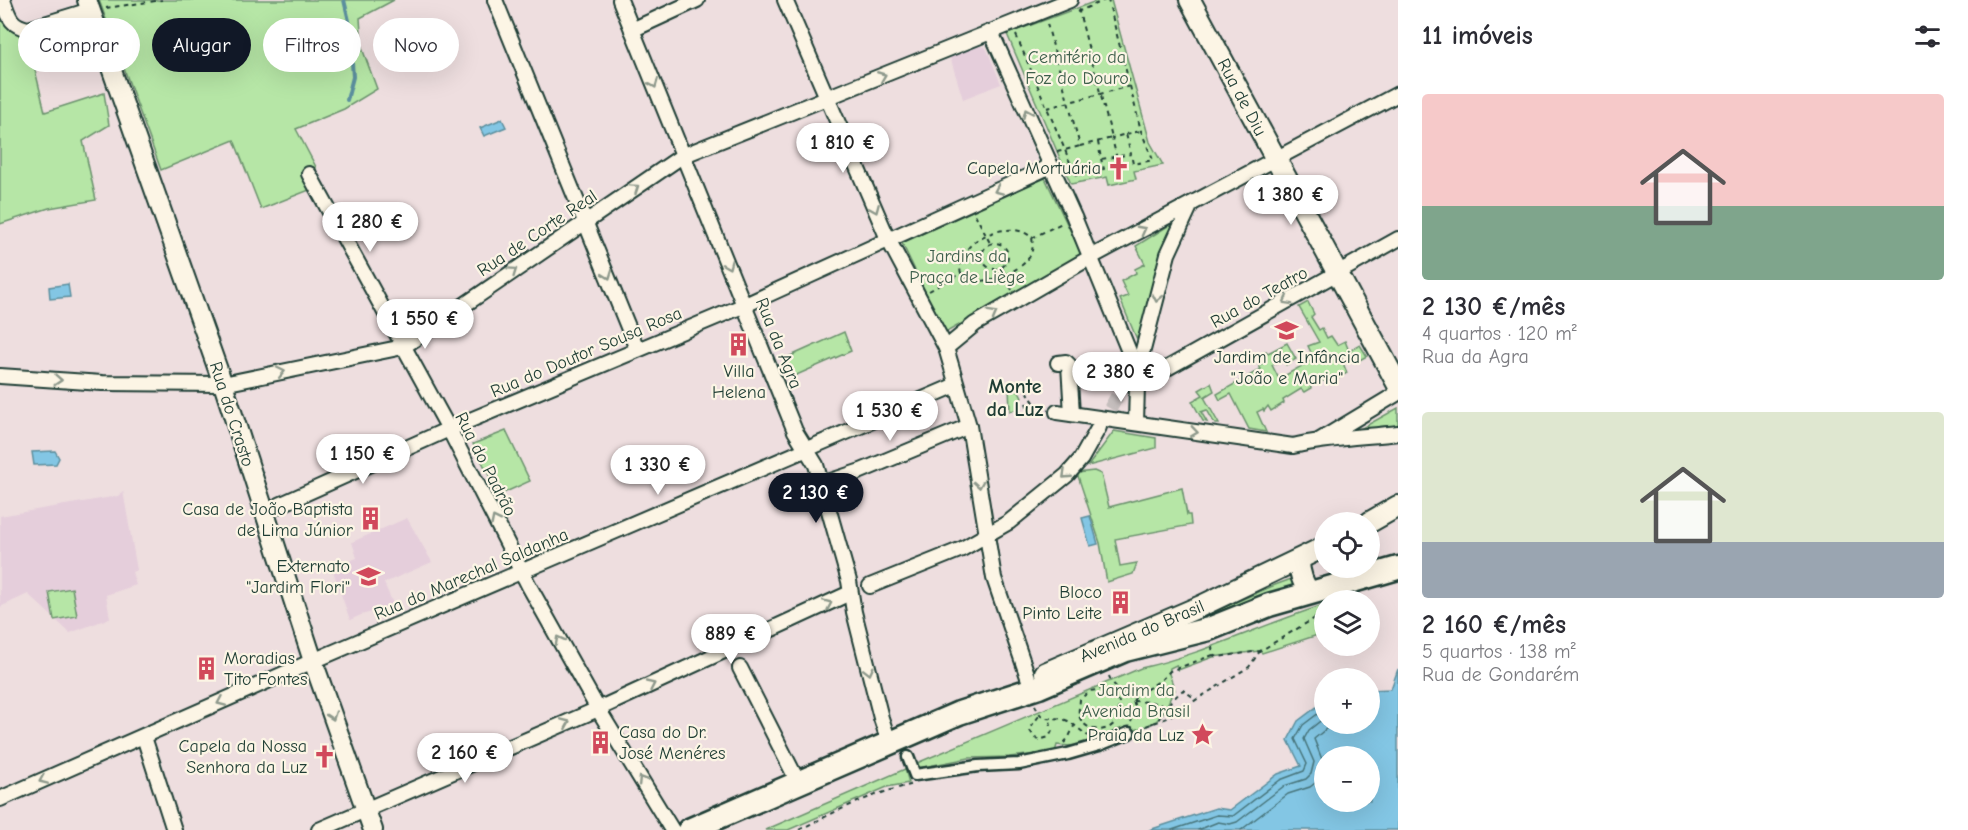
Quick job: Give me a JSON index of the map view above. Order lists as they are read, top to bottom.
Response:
{
  "streets": {
    "main road": ["Rua de Diu", "Avenida do Brasil"],
    "street": [
      "Rua de Corte Real",
      "Rua do Teatro",
      "Rua da Agra",
      "Rua do Doutor Sousa Rosa",
      "Rua do Crasto",
      "Rua do Padrão",
      "Rua do Marechal Saldanha"
    ]
  },
  "crossings": [
    ["Rua de Diu", "Rua do Teatro"],
    ["Rua de Corte Real", "Rua da Agra"],
    ["Rua de Corte Real", "Rua do Crasto"],
    ["Rua de Corte Real", "Rua do Padrão"],
    ["Rua da Agra", "Rua do Doutor Sousa Rosa"],
    ["Rua da Agra", "Rua do Marechal Saldanha"],
    ["Rua da Agra", "Avenida do Brasil"],
    ["Rua do Doutor Sousa Rosa", "Rua do Crasto"],
    ["Rua do Doutor Sousa Rosa", "Rua do Padrão"],
    ["Rua do Crasto", "Rua do Marechal Saldanha"],
    ["Rua do Padrão", "Rua do Marechal Saldanha"]
  ],
  "one_way": ["Rua de Corte Real", "Rua do Teatro", "Rua do Padrão"],
  "districts": ["Monte da Luz"],
  "parks": ["Cemitério da Foz do Douro", "Jardins da Praça de Liège", "Jardim da Avenida Brasil"],
  "places": {
    "church": ["Capela Mortuária", "Capela da Nossa Senhora da Luz"],
    "school or university": ["Jardim de Infância \"João e Maria\"", "Externato \"Jardim Flori\""],
    "building": [
      "Villa Helena",
      "Casa de João Baptista de Lima Júnior",
      "Bloco Pinto Leite",
      "Moradias Tito Fontes",
      "Casa do Dr. José Menéres"
    ],
    "place": ["Praia da Luz"]
  },
  "page": {
    "heading": "11 imóveis",
    "chip": [
      "Comprar",
      "Alugar",
      "Filtros",
      "Novo"
    ],
    "list": [
      {
        "name": "2 130 €/mês",
        "note": "4 quartos · 120 m² · Rua da Agra"
      },
      {
        "name": "2 160 €/mês",
        "note": "5 quartos · 138 m² · Rua de Gondarém"
      }
    ],
    "price": [
      "1 810 €",
      "1 380 €",
      "1 280 €",
      "1 550 €",
      "2 380 €",
      "1 530 €",
      "1 150 €",
      "1 330 €",
      "2 130 €",
      "889 €",
      "2 160 €"
    ],
    "map_buttons": ["+", "−"]
  }
}
